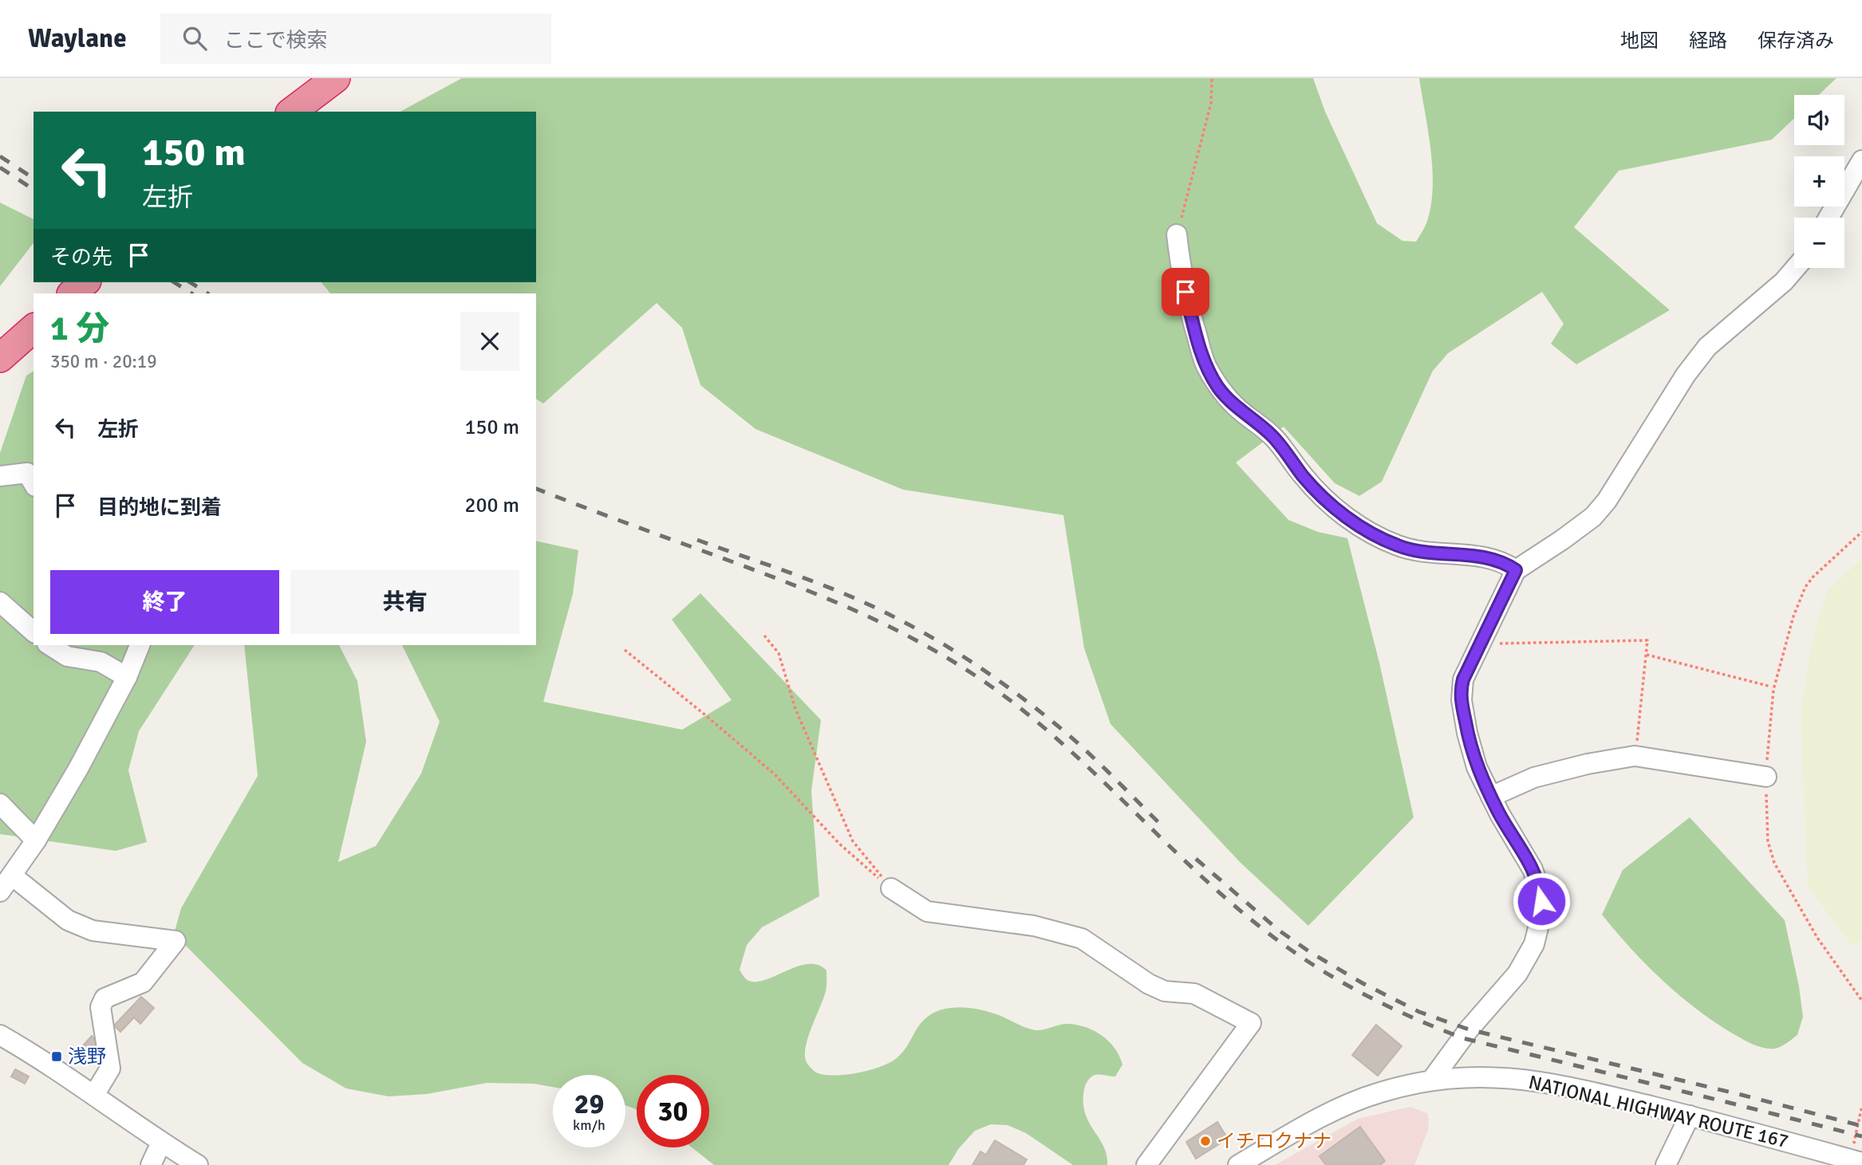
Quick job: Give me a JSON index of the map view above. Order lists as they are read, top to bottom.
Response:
{
  "streets": {
    "street": ["NATIONAL HIGHWAY ROUTE 167"]
  },
  "places": {
    "transit": ["浅野"],
    "other": ["イチロクナナ"]
  },
  "page": {
    "header": "Waylane",
    "search": "ここで検索",
    "nav": ["地図", "経路", "保存済み"],
    "map_buttons": ["+", "−"],
    "turn": ["150 m", "左折"],
    "then": "その先",
    "heading": ["1 分", "350 m · 20:19"],
    "list": [
      {
        "name": "左折",
        "value": "150 m"
      },
      {
        "name": "目的地に到着",
        "value": "200 m"
      }
    ],
    "buttons": ["終了", "共有"],
    "speed": "29 km/h",
    "limit": "30"
  }
}
